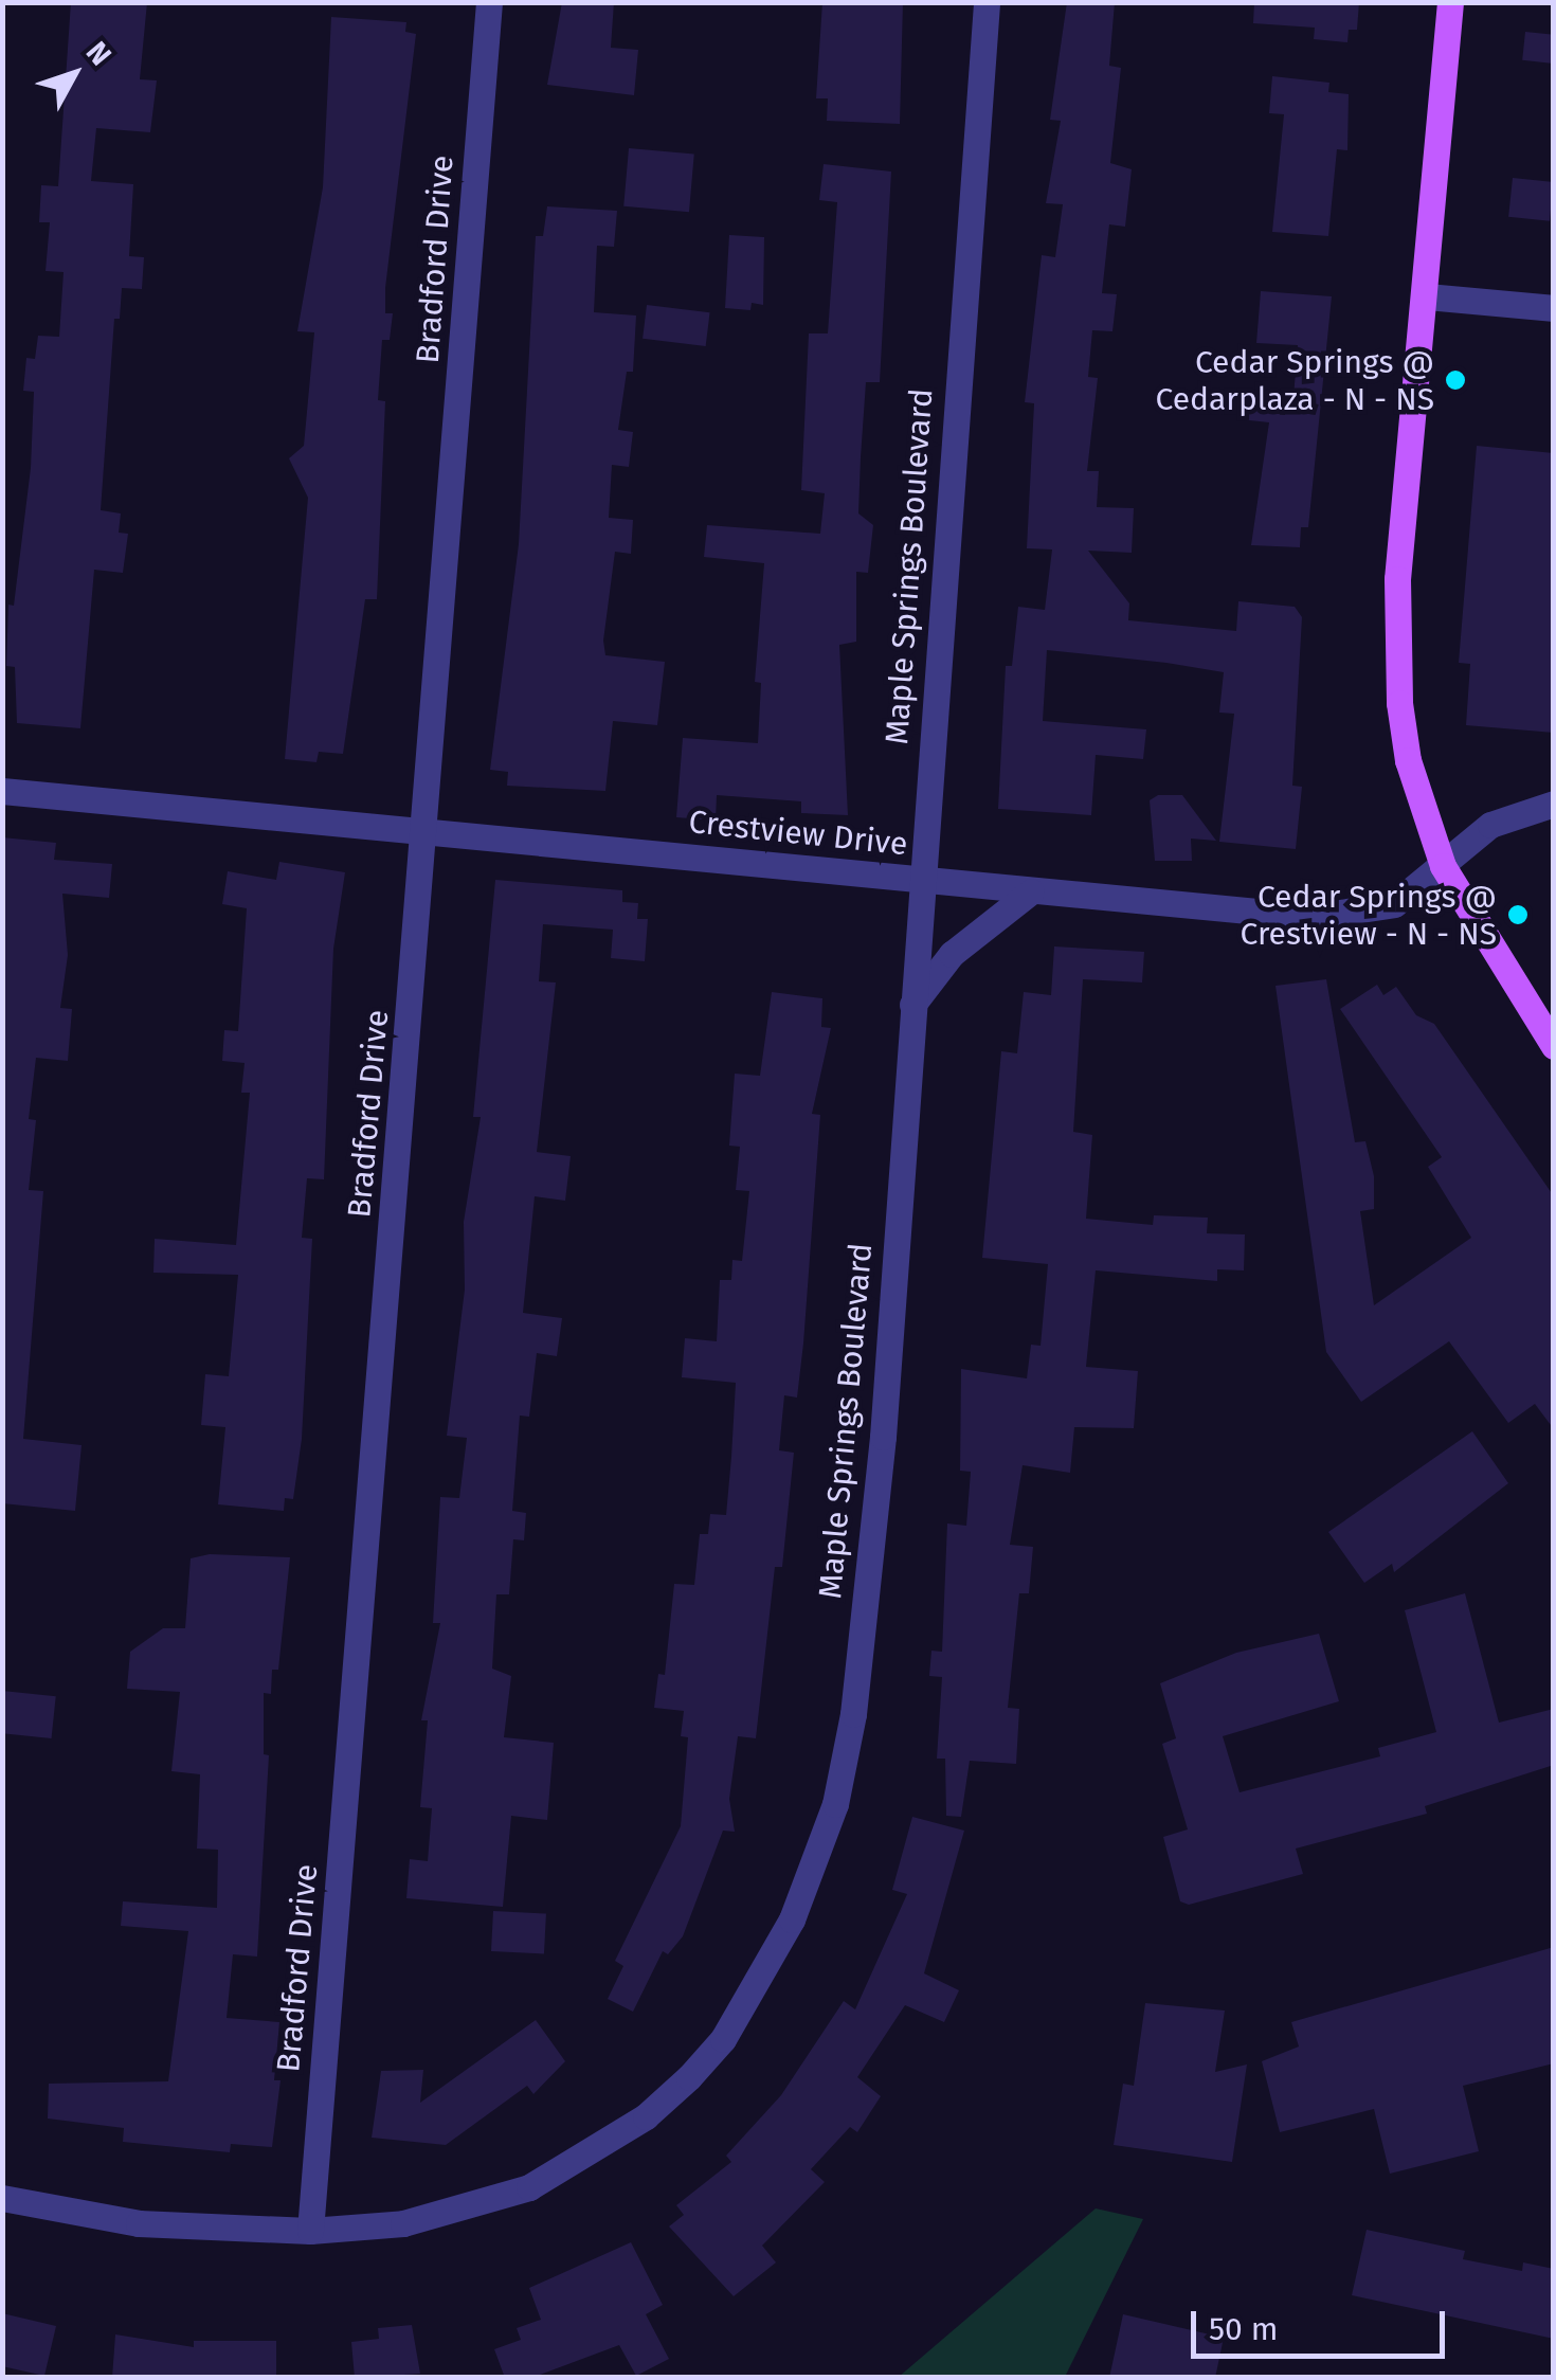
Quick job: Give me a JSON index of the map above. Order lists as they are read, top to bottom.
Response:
{
  "streets": {
    "street": ["Bradford Drive", "Maple Springs Boulevard", "Crestview Drive"]
  },
  "crossings": [
    ["Bradford Drive", "Maple Springs Boulevard"],
    ["Bradford Drive", "Crestview Drive"],
    ["Maple Springs Boulevard", "Crestview Drive"]
  ],
  "places": ["Cedar Springs @ Cedarplaza - N - NS", "Cedar Springs @ Crestview - N - NS"],
  "scale_bar": "50 m",
  "north": "top right"
}
